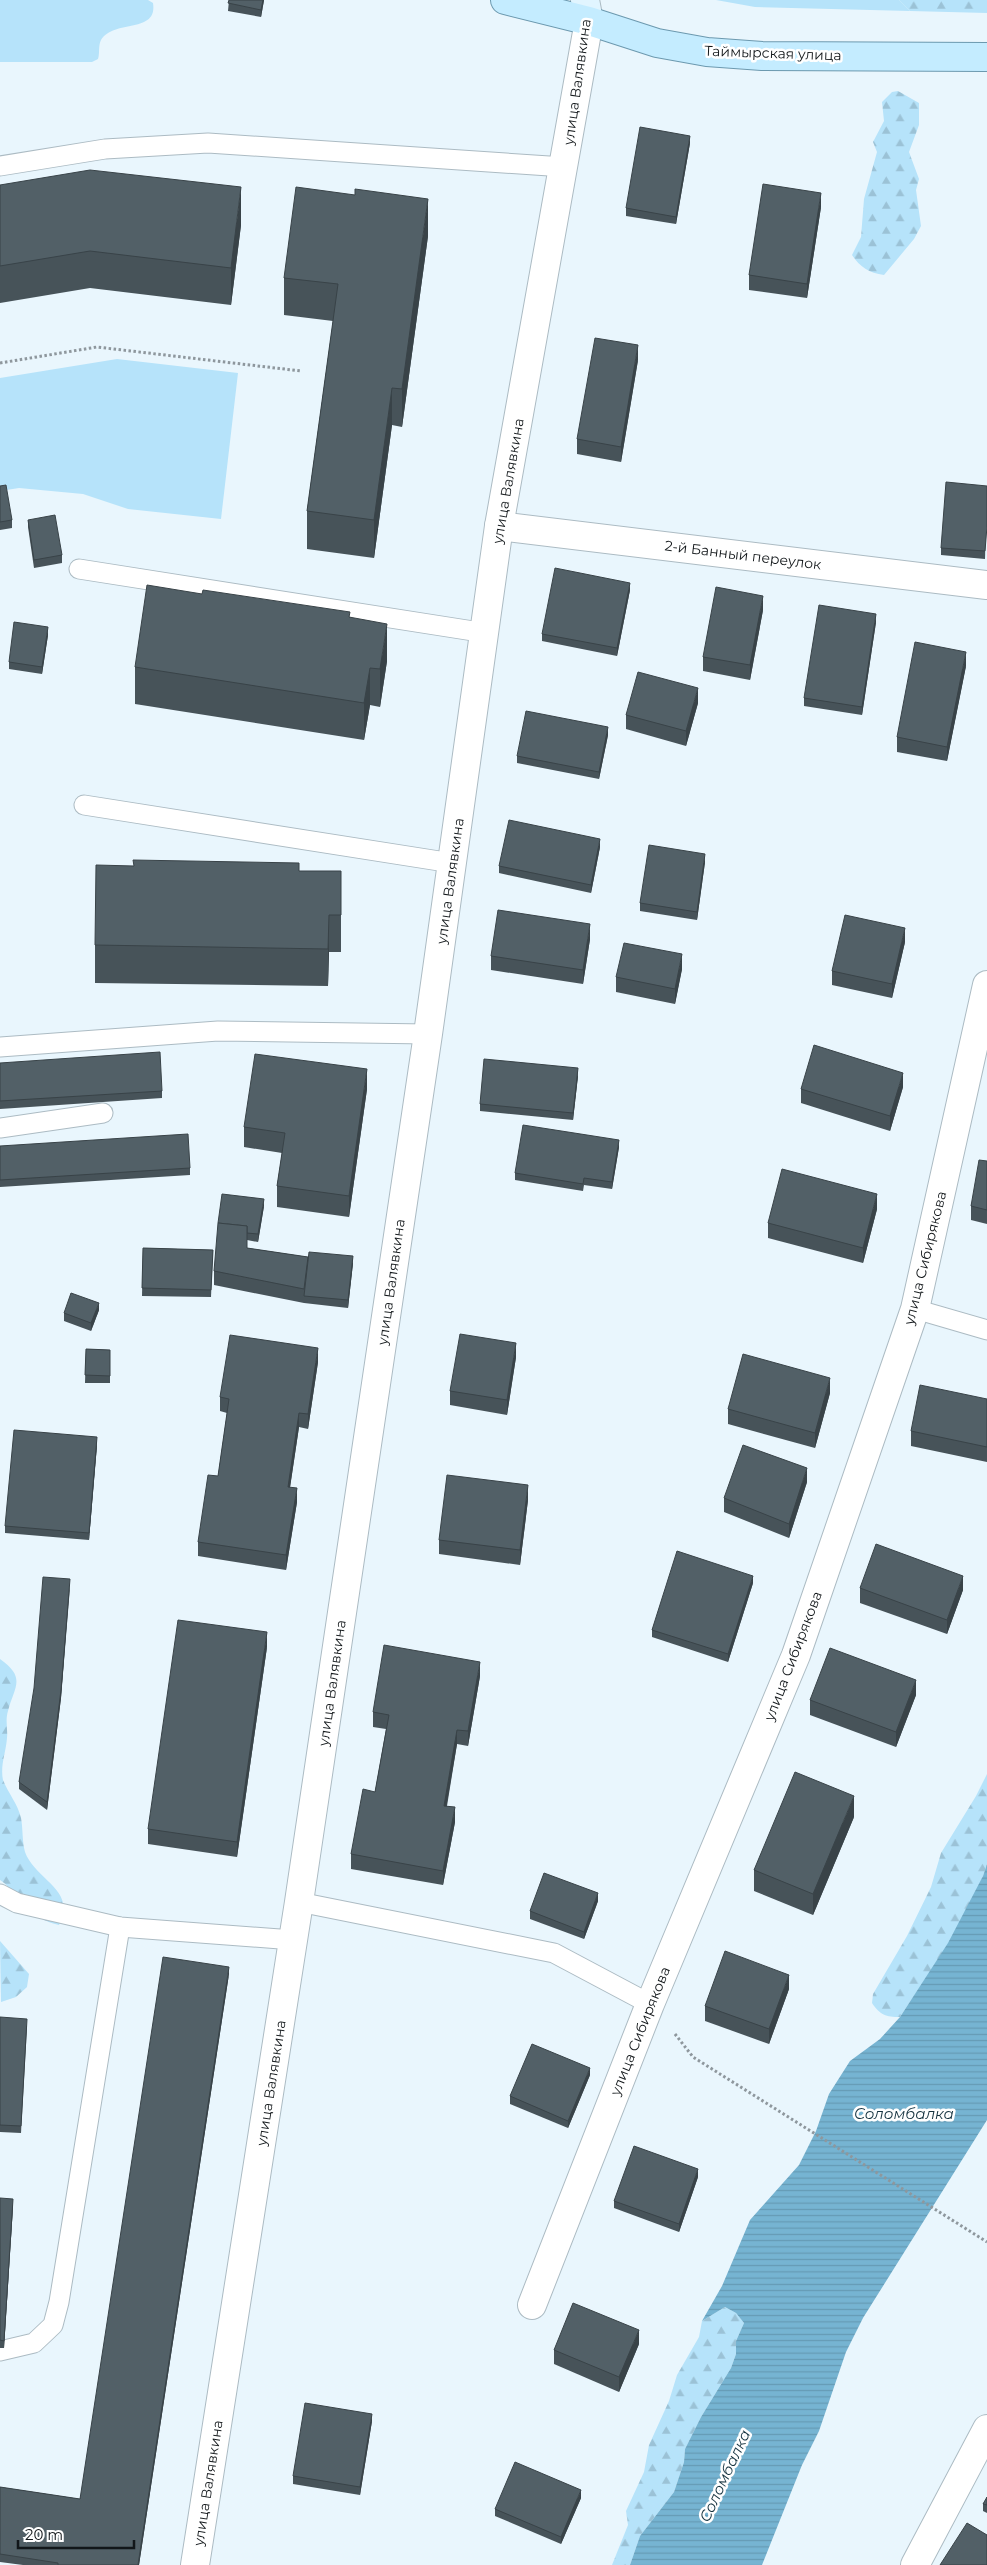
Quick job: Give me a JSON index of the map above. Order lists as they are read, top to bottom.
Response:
{
  "streets": {
    "main road": ["Таймырская улица"],
    "street": ["улица Валявкина", "2-й Банный переулок", "улица Сибирякова"]
  },
  "crossings": [
    ["Таймырская улица", "улица Валявкина"],
    ["улица Валявкина", "2-й Банный переулок"]
  ],
  "water": ["Соломбалка"],
  "scale_bar": "20 m"
}
